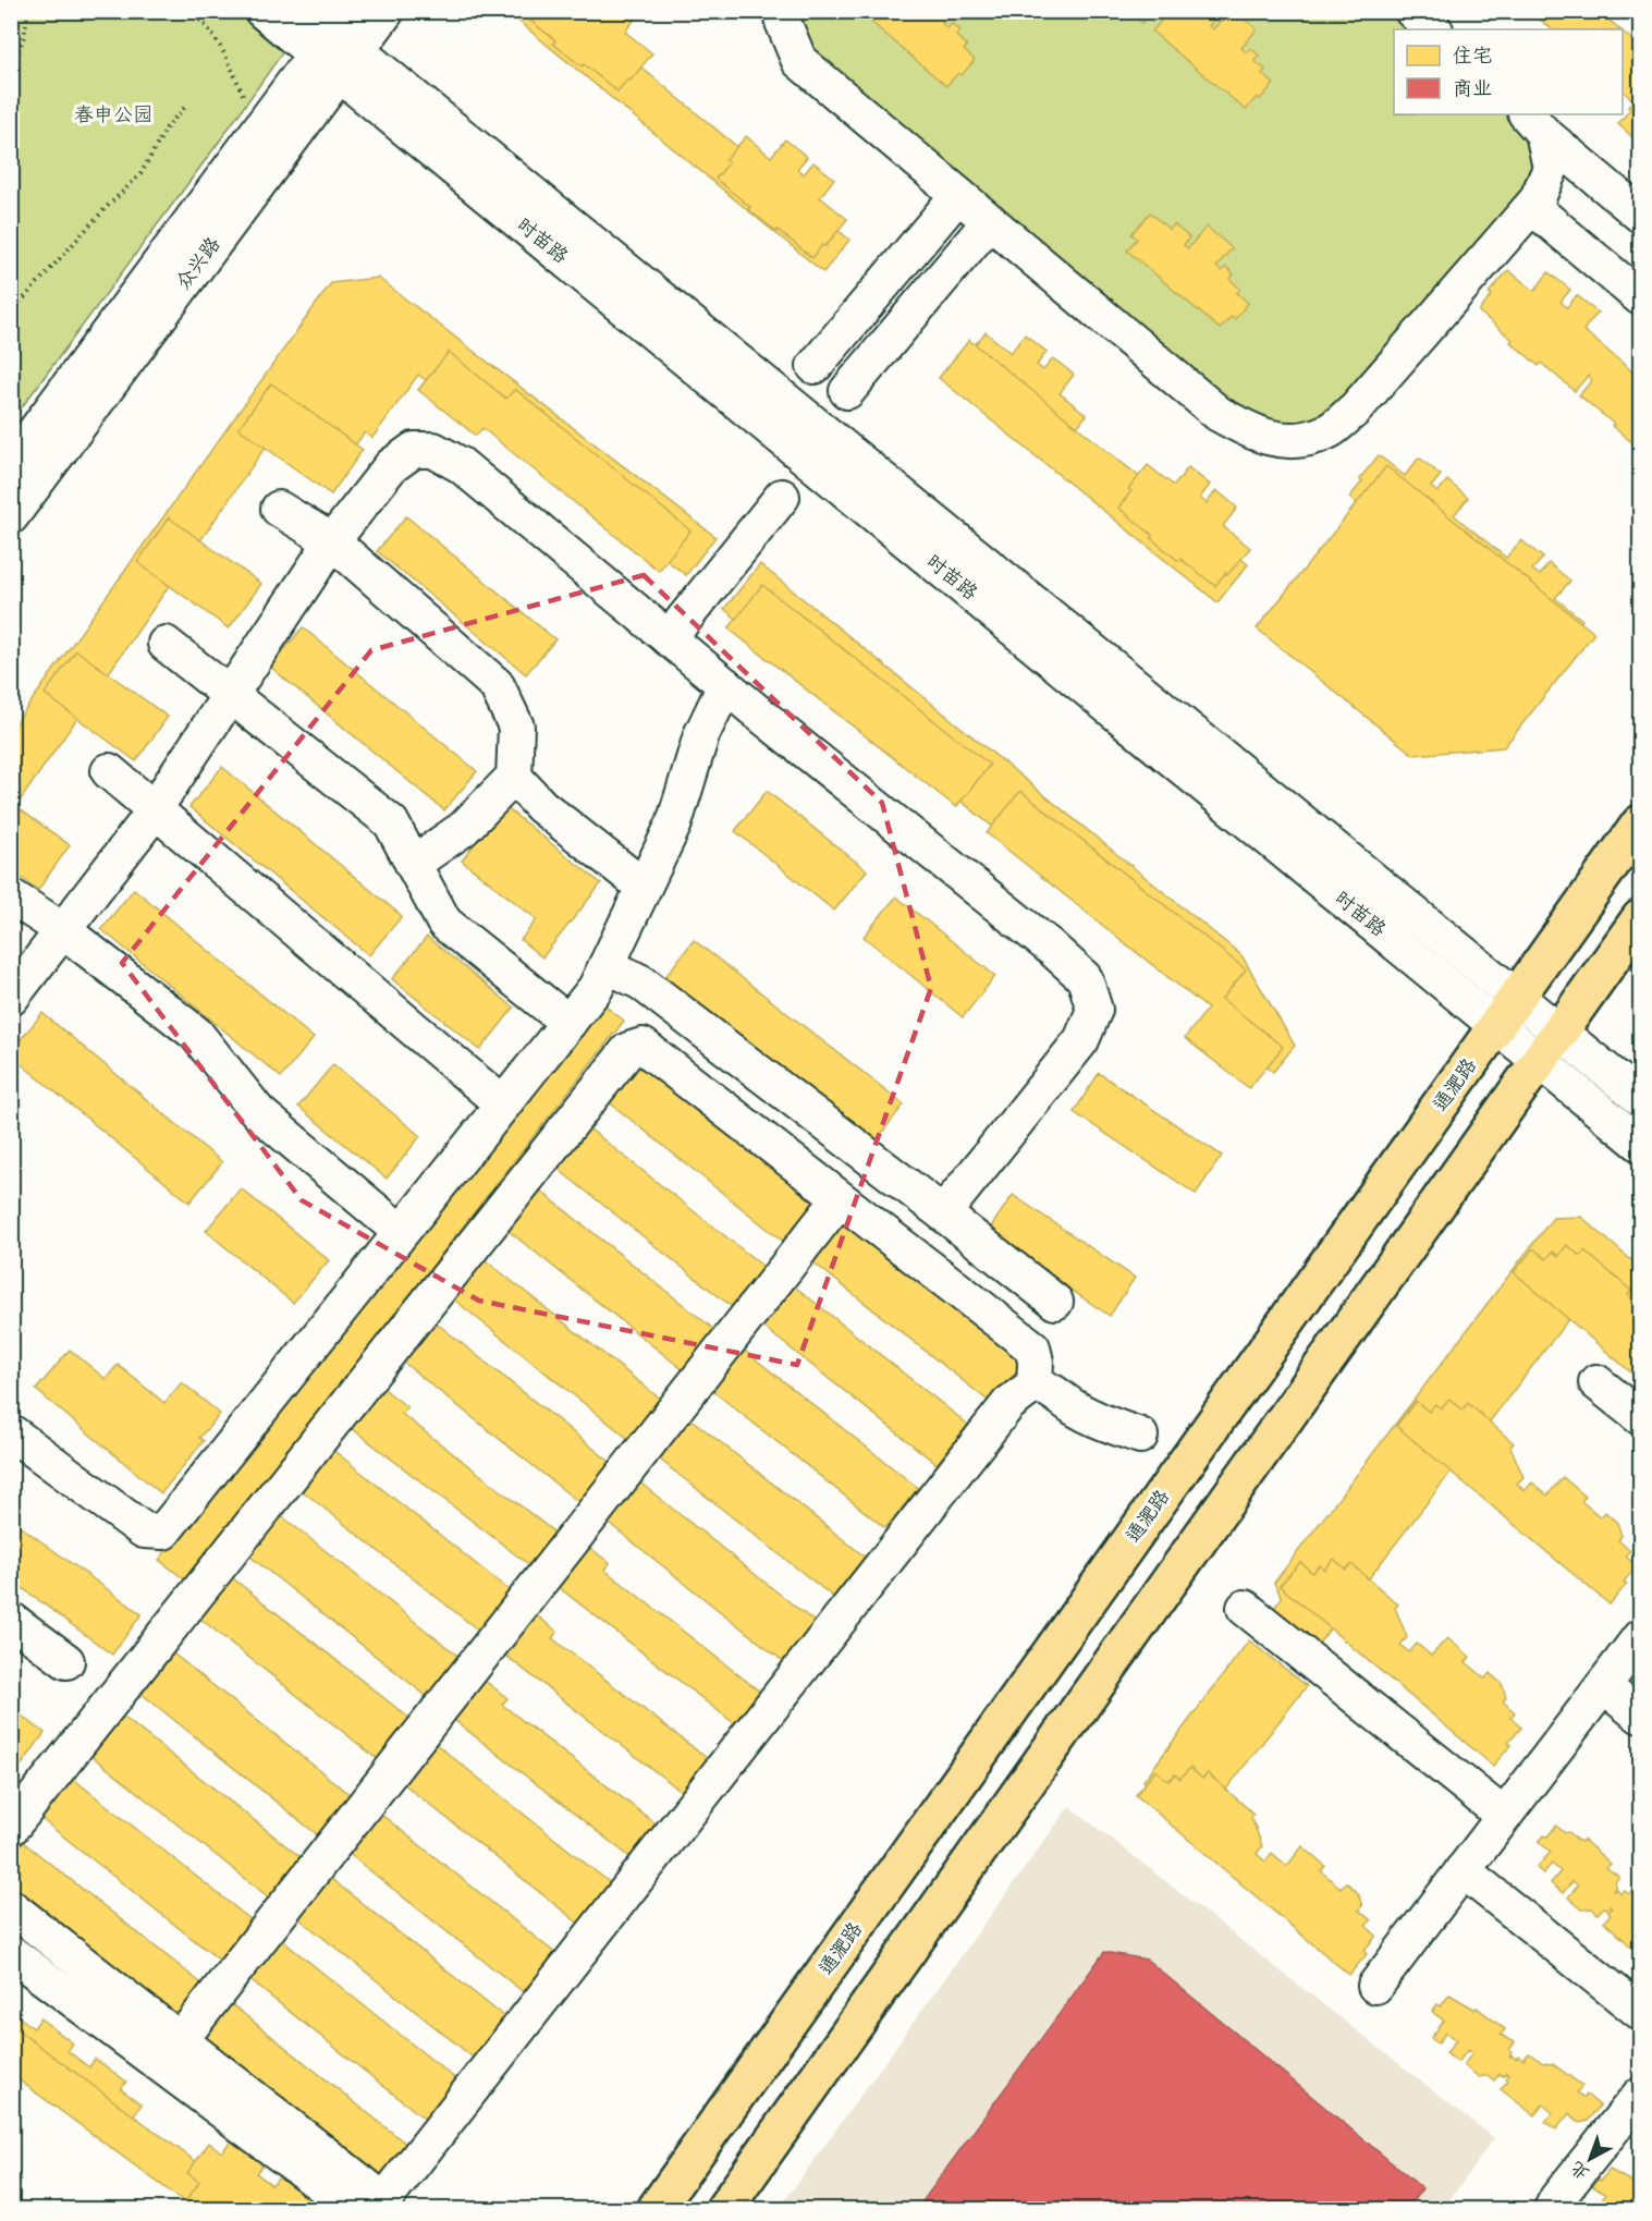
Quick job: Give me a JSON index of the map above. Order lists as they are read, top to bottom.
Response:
{
  "streets": {
    "main road": ["通淝路"],
    "street": ["时苗路", "众兴路"]
  },
  "crossings": [
    ["时苗路", "众兴路"],
    ["时苗路", "通淝路"]
  ],
  "parks": ["春申公园"],
  "legend": ["住宅", "商业"],
  "north": "bottom left"
}
